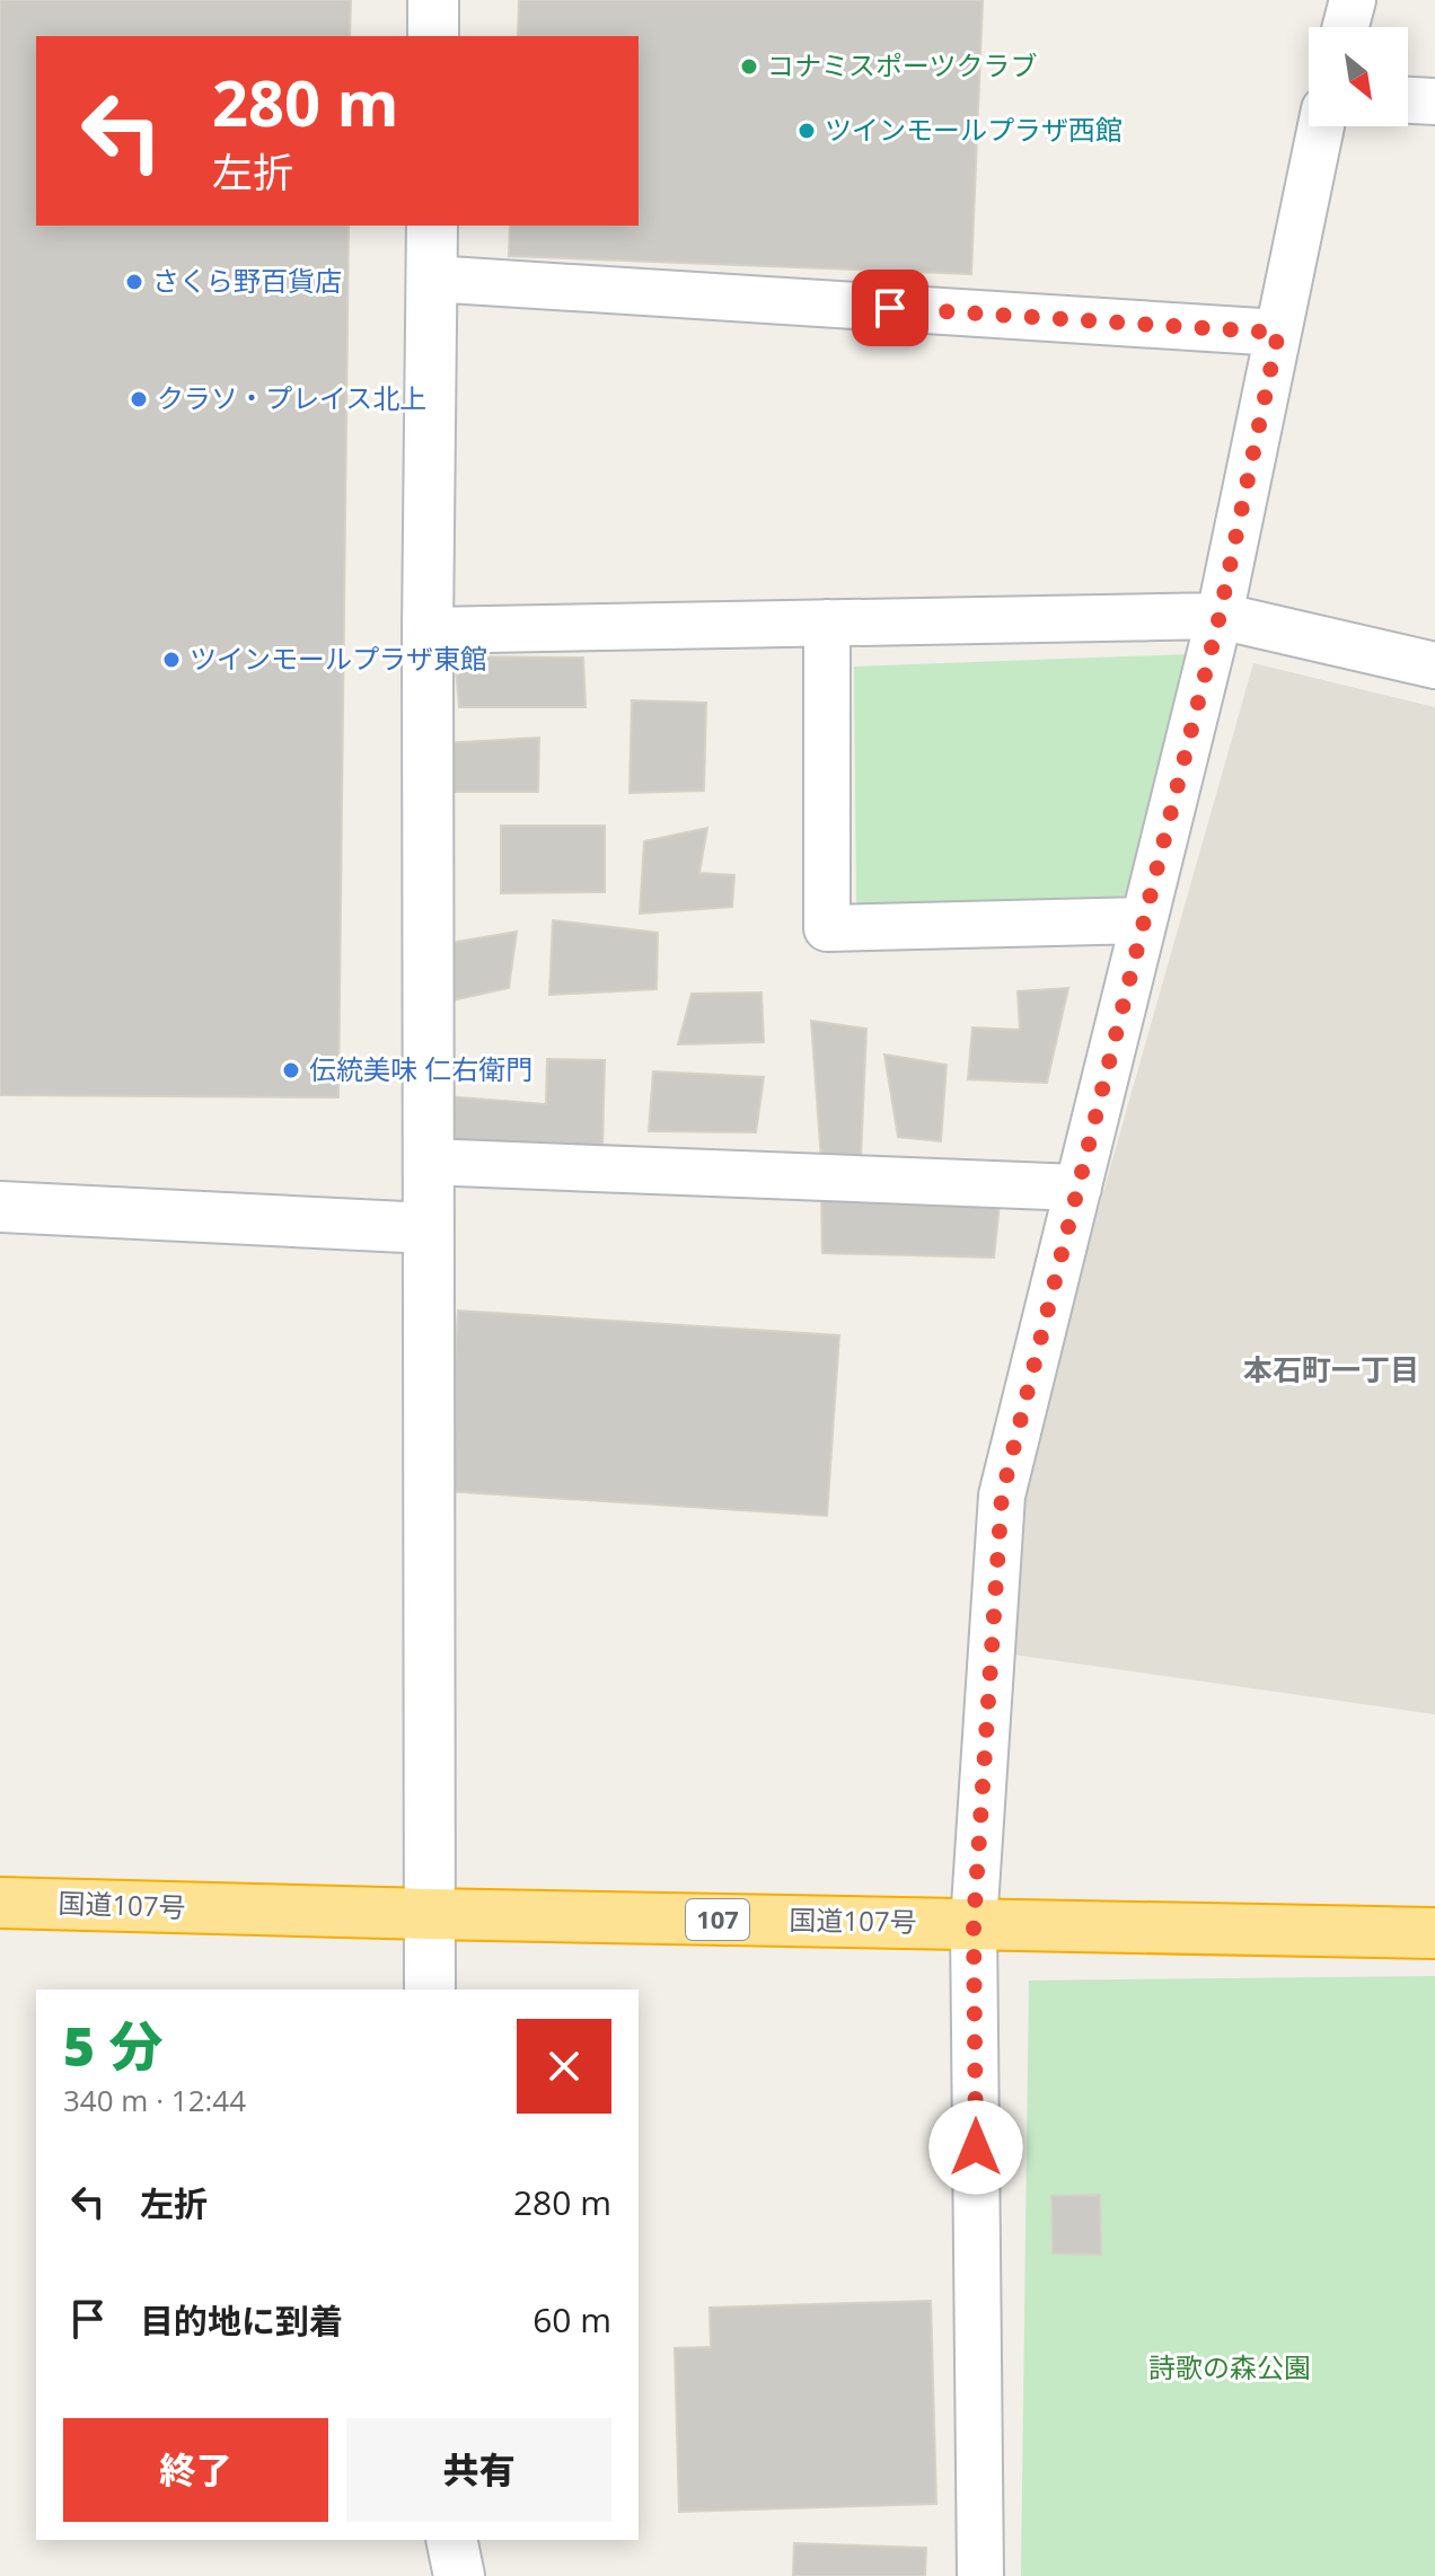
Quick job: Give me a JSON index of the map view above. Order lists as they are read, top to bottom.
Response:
{
  "streets": {
    "highway": ["国道107号", "107"]
  },
  "districts": ["本石町一丁目"],
  "parks": ["詩歌の森公園"],
  "places": [
    "コナミスポーツクラブ",
    "ツインモールプラザ西館",
    "さくら野百貨店",
    "クラソ・プレイス北上",
    "ツインモールプラザ東館",
    "伝統美味 仁右衛門"
  ],
  "north": "bottom right",
  "page": {
    "turn": ["280 m", "左折"],
    "heading": ["5 分", "340 m · 12:44"],
    "list": [
      {
        "name": "左折",
        "value": "280 m"
      },
      {
        "name": "目的地に到着",
        "value": "60 m"
      }
    ],
    "buttons": ["終了", "共有"]
  }
}
